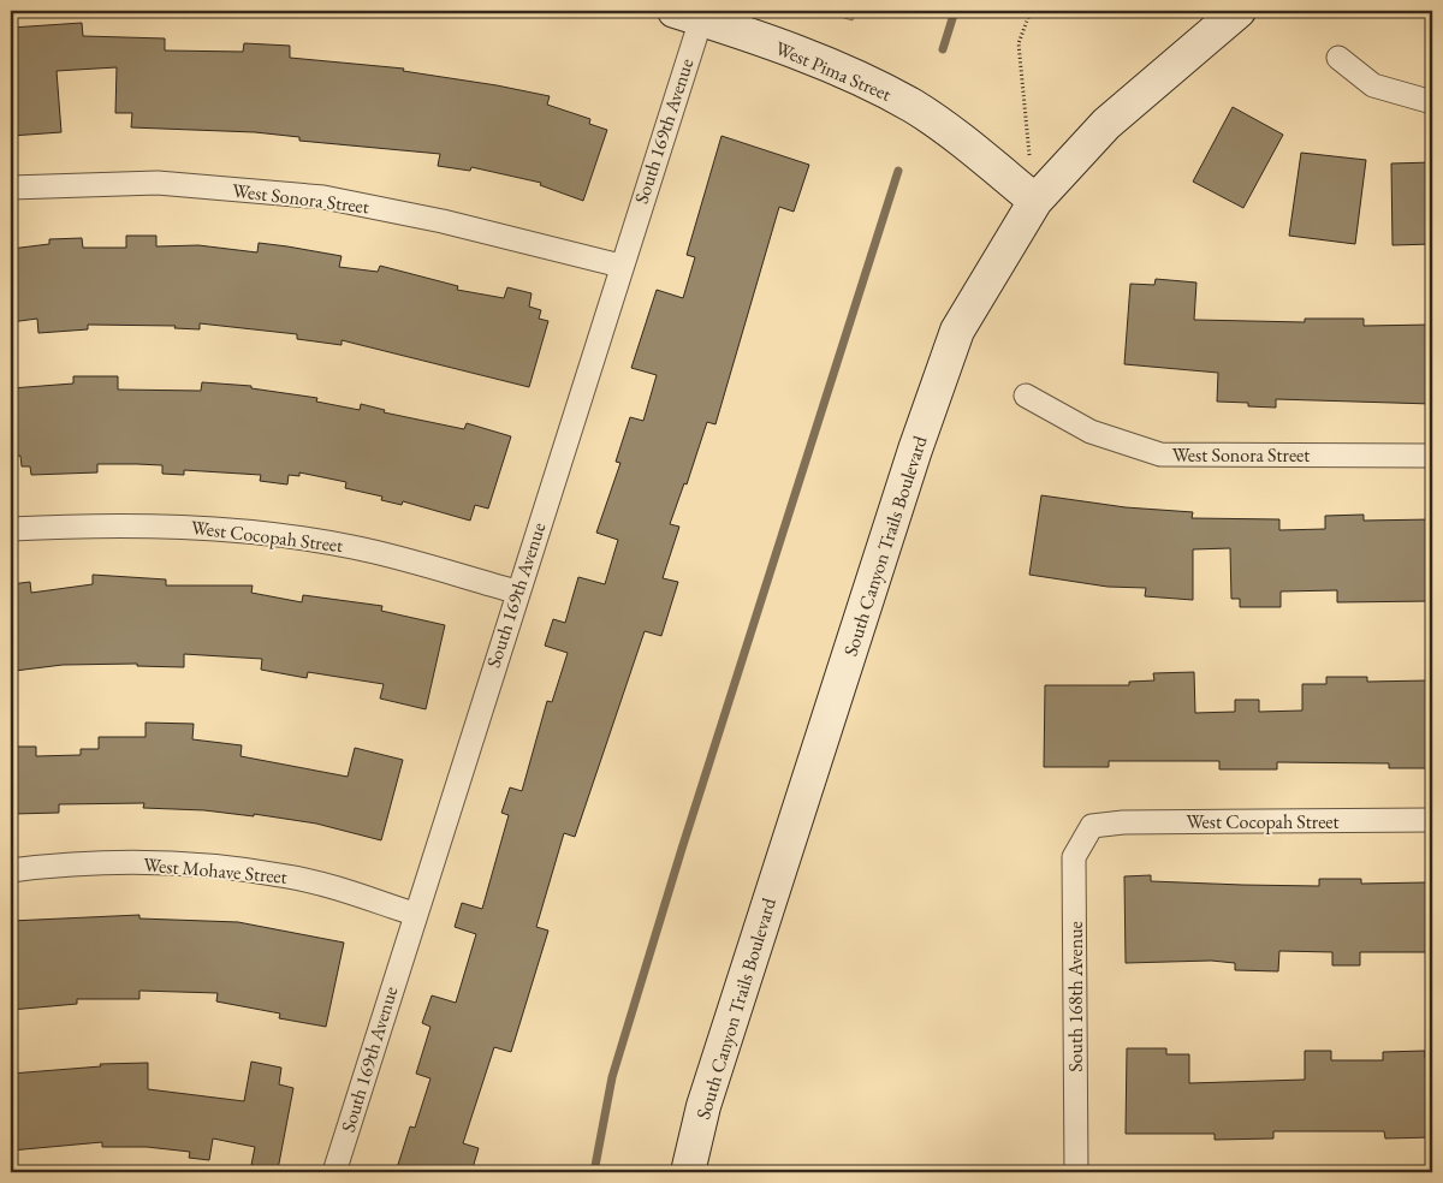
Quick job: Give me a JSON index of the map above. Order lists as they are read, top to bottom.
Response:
{
  "streets": {
    "street": [
      "West Pima Street",
      "South 169th Avenue",
      "West Sonora Street",
      "West Cocopah Street",
      "South Canyon Trails Boulevard",
      "West Mohave Street",
      "South 168th Avenue"
    ]
  },
  "crossings": [
    ["West Pima Street", "South 169th Avenue"],
    ["West Pima Street", "South Canyon Trails Boulevard"],
    ["South 169th Avenue", "West Sonora Street"],
    ["South 169th Avenue", "West Cocopah Street"],
    ["South 169th Avenue", "West Mohave Street"],
    ["West Cocopah Street", "South 168th Avenue"]
  ]
}
